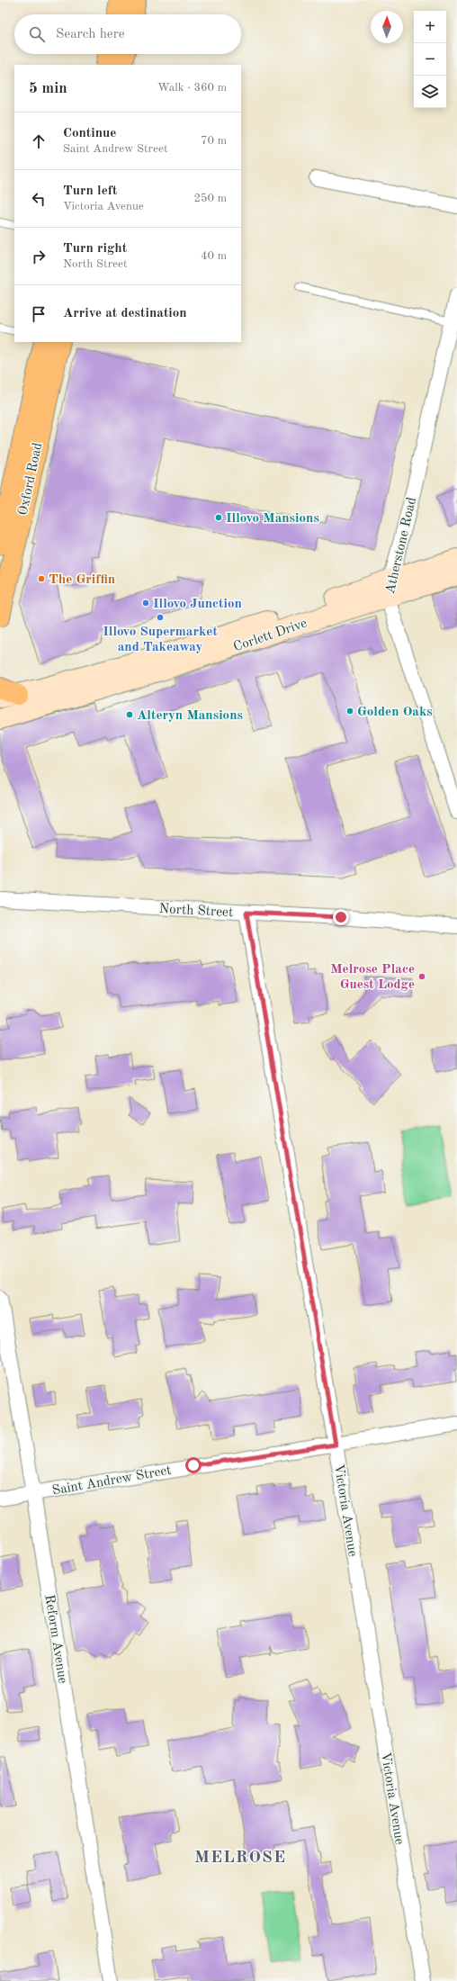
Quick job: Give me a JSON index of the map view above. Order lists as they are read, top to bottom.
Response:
{
  "streets": {
    "main road": ["Oxford Road", "Corlett Drive"],
    "street": [
      "Atherstone Road",
      "North Street",
      "Saint Andrew Street",
      "Victoria Avenue",
      "Reform Avenue"
    ]
  },
  "crossings": [
    ["Atherstone Road", "Corlett Drive"],
    ["North Street", "Victoria Avenue"],
    ["Saint Andrew Street", "Victoria Avenue"],
    ["Saint Andrew Street", "Reform Avenue"]
  ],
  "districts": ["MELROSE"],
  "places": [
    "Illovo Mansions",
    "The Griffin",
    "Illovo Junction",
    "Illovo Supermarket and Takeaway",
    "Golden Oaks",
    "Alteryn Mansions",
    "Melrose Place Guest Lodge"
  ],
  "north": "top",
  "page": {
    "map_buttons": ["+", "−"],
    "search": "Search here",
    "heading": ["5 min", "Walk · 360 m"],
    "list": [
      ["Continue", "Saint Andrew Street", "70 m"],
      ["Turn left", "Victoria Avenue", "250 m"],
      ["Turn right", "North Street", "40 m"],
      "Arrive at destination"
    ]
  }
}
